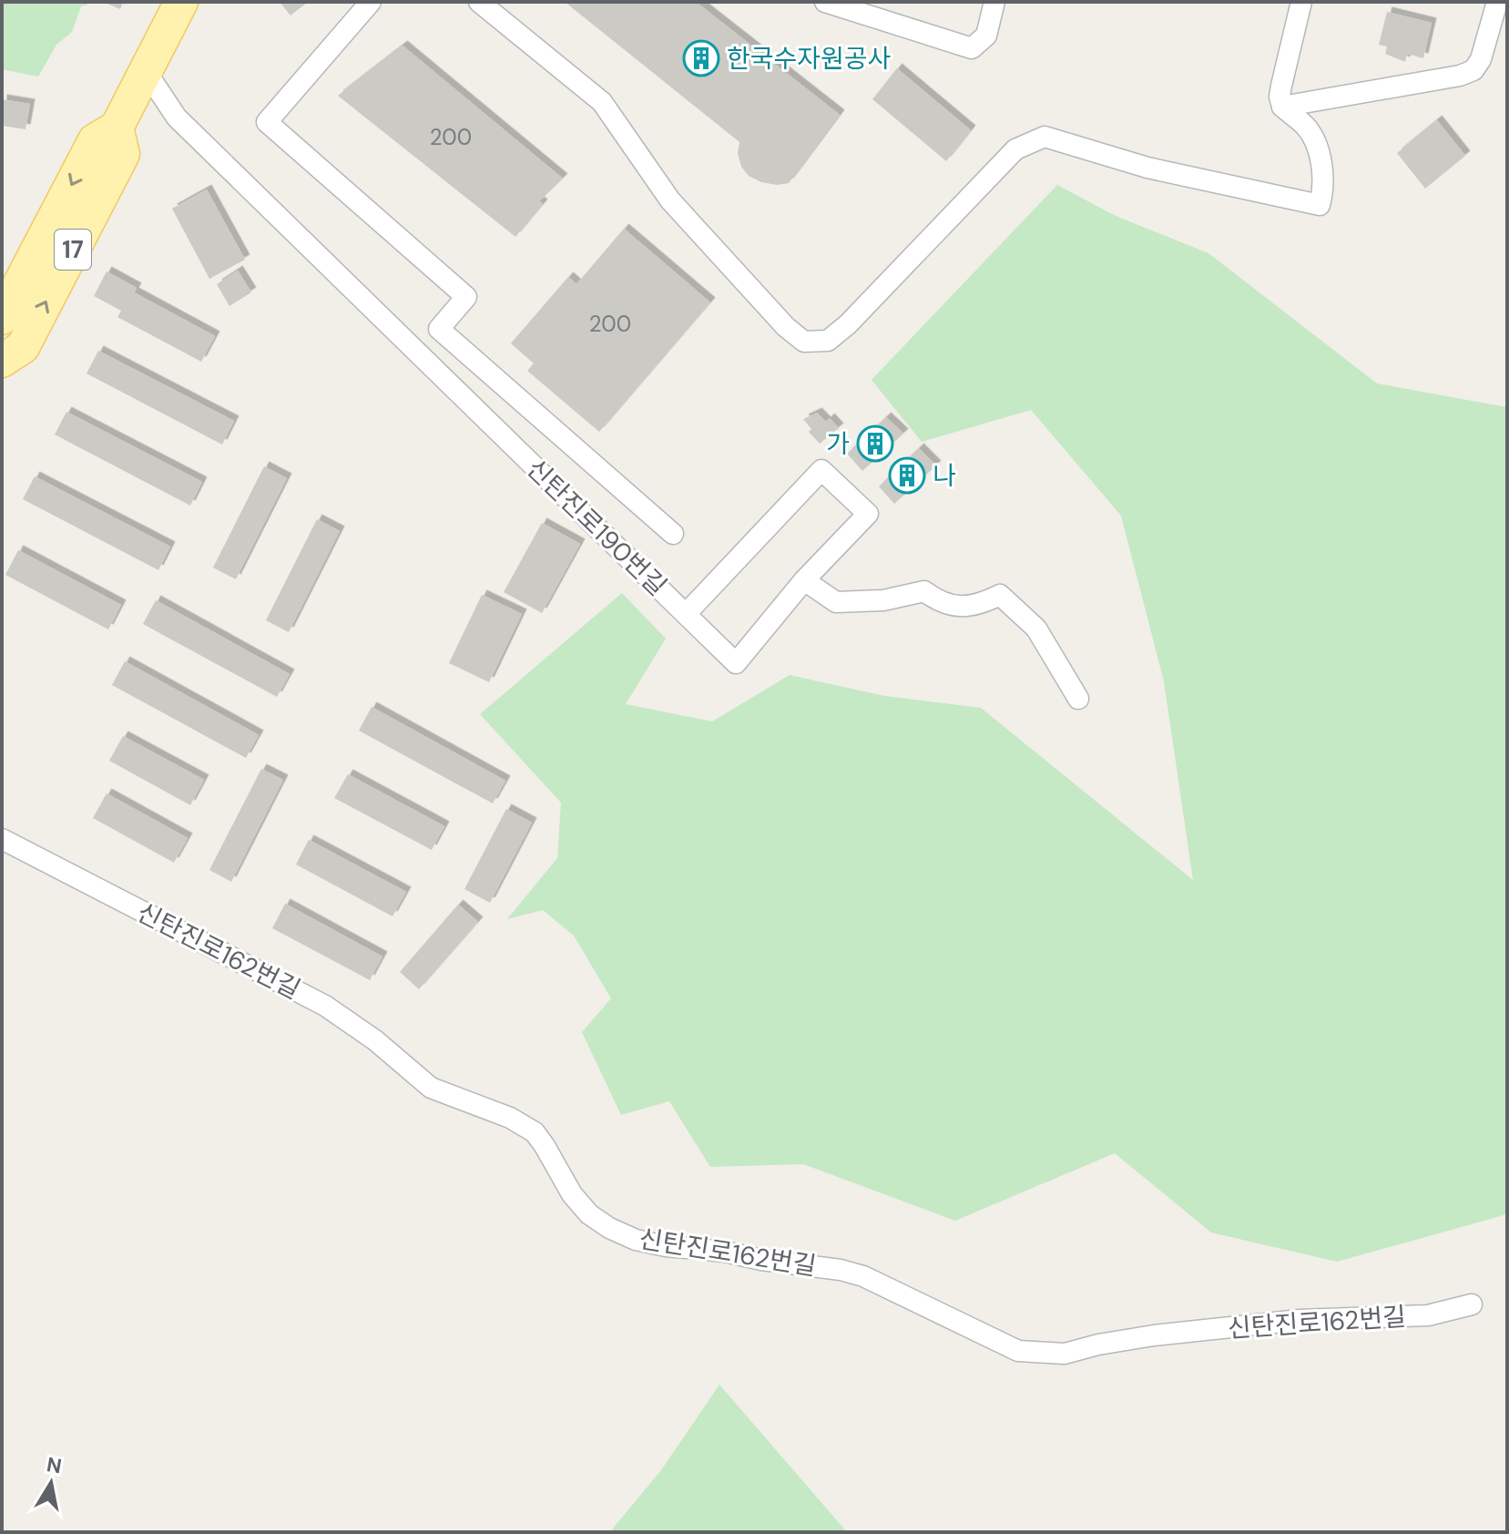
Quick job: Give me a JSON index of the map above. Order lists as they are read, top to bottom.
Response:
{
  "streets": {
    "main road": ["17"],
    "street": ["신탄진로190번길", "신탄진로162번길"]
  },
  "crossings": [
    ["17", "신탄진로190번길"]
  ],
  "places": {
    "building": ["한국수자원공사", "가", "나"]
  },
  "house_numbers": ["200", "200"],
  "north": "top"
}
